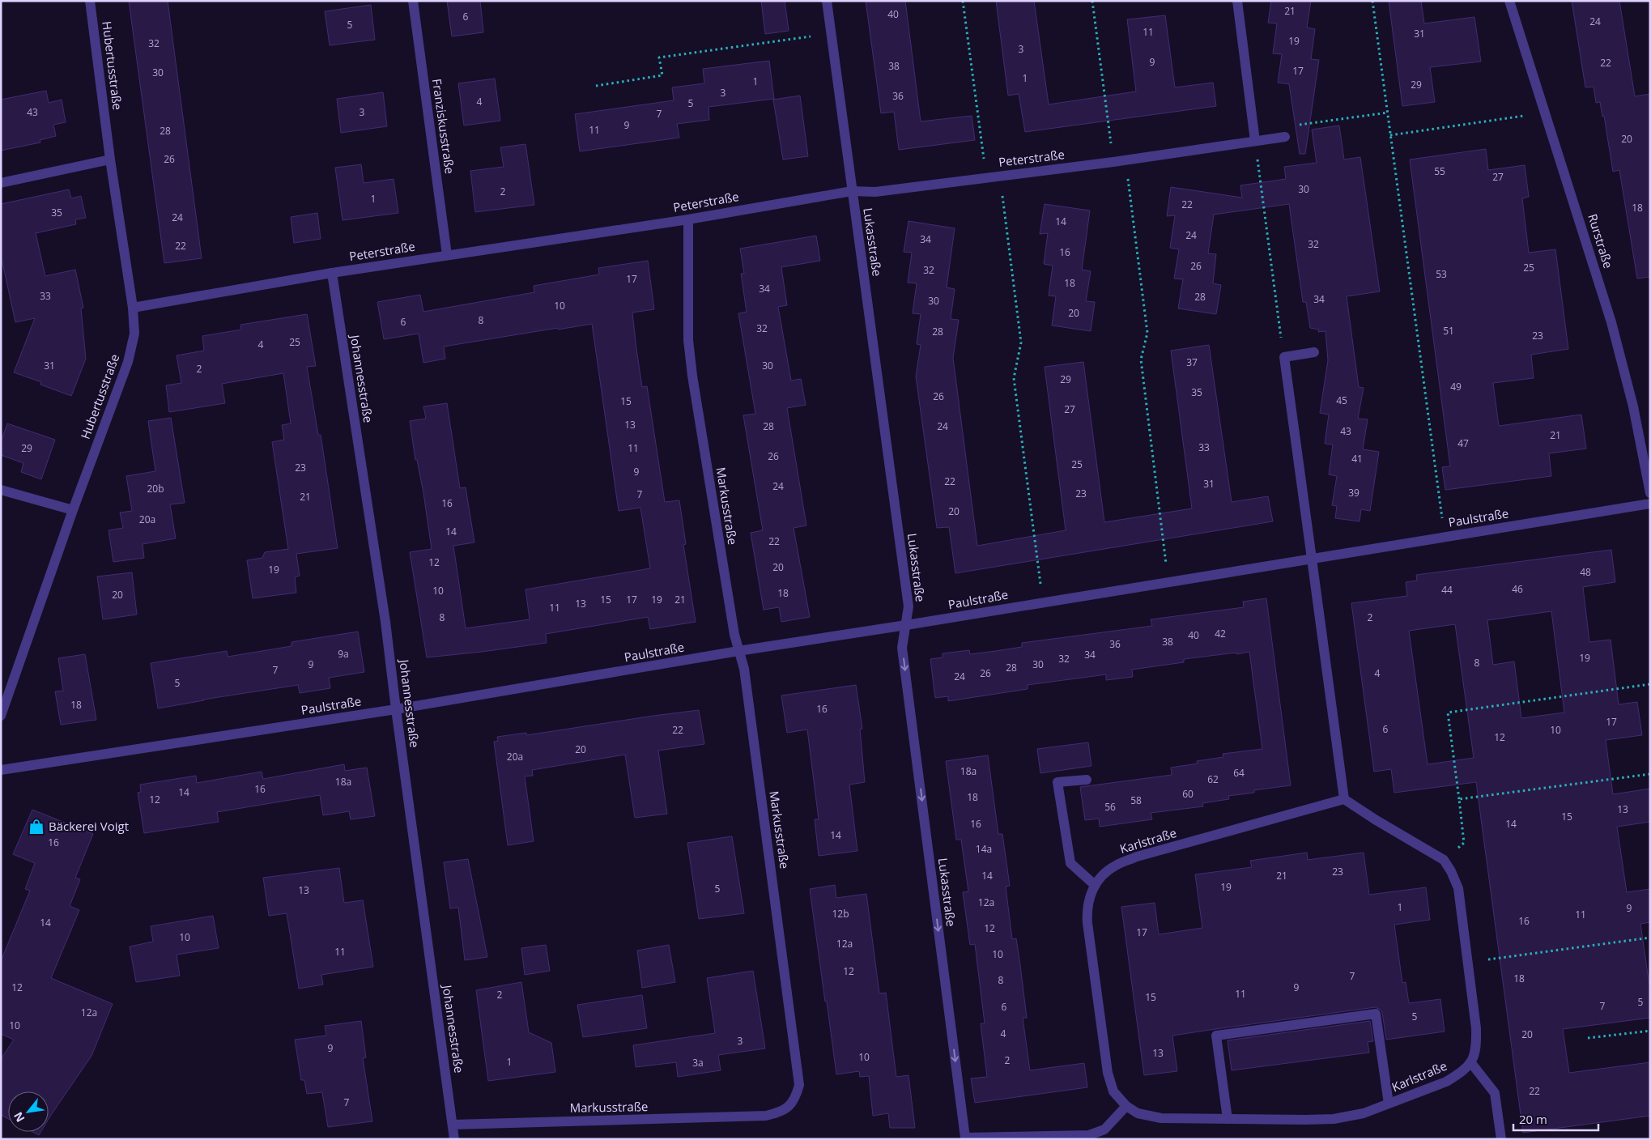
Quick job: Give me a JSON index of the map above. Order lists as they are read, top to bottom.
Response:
{
  "streets": {
    "street": [
      "Hubertusstraße",
      "Franziskusstraße",
      "Peterstraße",
      "Rurstraße",
      "Lukasstraße",
      "Johannesstraße",
      "Markusstraße",
      "Paulstraße",
      "Karlstraße"
    ]
  },
  "crossings": [
    ["Hubertusstraße", "Peterstraße"],
    ["Franziskusstraße", "Peterstraße"],
    ["Peterstraße", "Lukasstraße"],
    ["Peterstraße", "Johannesstraße"],
    ["Peterstraße", "Markusstraße"],
    ["Lukasstraße", "Paulstraße"],
    ["Lukasstraße", "Karlstraße"],
    ["Johannesstraße", "Markusstraße"],
    ["Johannesstraße", "Paulstraße"],
    ["Markusstraße", "Paulstraße"]
  ],
  "places": {
    "shop": ["Bäckerei Voigt"]
  },
  "house_numbers": [
    "21",
    "40",
    "6",
    "24",
    "5",
    "11",
    "31",
    "19",
    "32",
    "3",
    "9",
    "22",
    "38",
    "17",
    "30",
    "1",
    "1",
    "29",
    "3",
    "36",
    "4",
    "5",
    "43",
    "3",
    "7",
    "9",
    "11",
    "28",
    "20",
    "26",
    "55",
    "27",
    "30",
    "2",
    "1",
    "22",
    "18",
    "35",
    "24",
    "14",
    "24",
    "34",
    "32",
    "22",
    "16",
    "26",
    "25",
    "32",
    "53",
    "17",
    "18",
    "34",
    "33",
    "28",
    "34",
    "30",
    "10",
    "20",
    "8",
    "6",
    "32",
    "51",
    "28",
    "23",
    "25",
    "4",
    "37",
    "31",
    "30",
    "2",
    "29",
    "49",
    "35",
    "26",
    "45",
    "15",
    "27",
    "13",
    "28",
    "24",
    "43",
    "21",
    "47",
    "33",
    "29",
    "11",
    "26",
    "41",
    "25",
    "23",
    "9",
    "22",
    "31",
    "24",
    "20b",
    "39",
    "23",
    "7",
    "21",
    "16",
    "20",
    "20a",
    "14",
    "22",
    "12",
    "20",
    "19",
    "48",
    "46",
    "44",
    "10",
    "18",
    "20",
    "15",
    "17",
    "19",
    "21",
    "13",
    "11",
    "8",
    "2",
    "42",
    "40",
    "38",
    "36",
    "9a",
    "34",
    "19",
    "32",
    "8",
    "9",
    "30",
    "28",
    "7",
    "26",
    "4",
    "24",
    "5",
    "18",
    "16",
    "17",
    "6",
    "22",
    "10",
    "12",
    "20",
    "20a",
    "18a",
    "64",
    "62",
    "18a",
    "16",
    "14",
    "60",
    "18",
    "12",
    "58",
    "56",
    "13",
    "15",
    "16",
    "14",
    "14",
    "16",
    "14a",
    "23",
    "14",
    "21",
    "19",
    "5",
    "13",
    "12a",
    "1",
    "9",
    "12b",
    "11",
    "16",
    "14",
    "12",
    "17",
    "10",
    "12a",
    "11",
    "10",
    "12",
    "7",
    "18",
    "8",
    "12",
    "9",
    "11",
    "2",
    "15",
    "5",
    "7",
    "6",
    "12a",
    "5",
    "10",
    "4",
    "20",
    "3",
    "9",
    "13",
    "10",
    "2",
    "1",
    "3a",
    "22",
    "7"
  ],
  "scale_bar": "20 m",
  "north": "bottom left"
}
